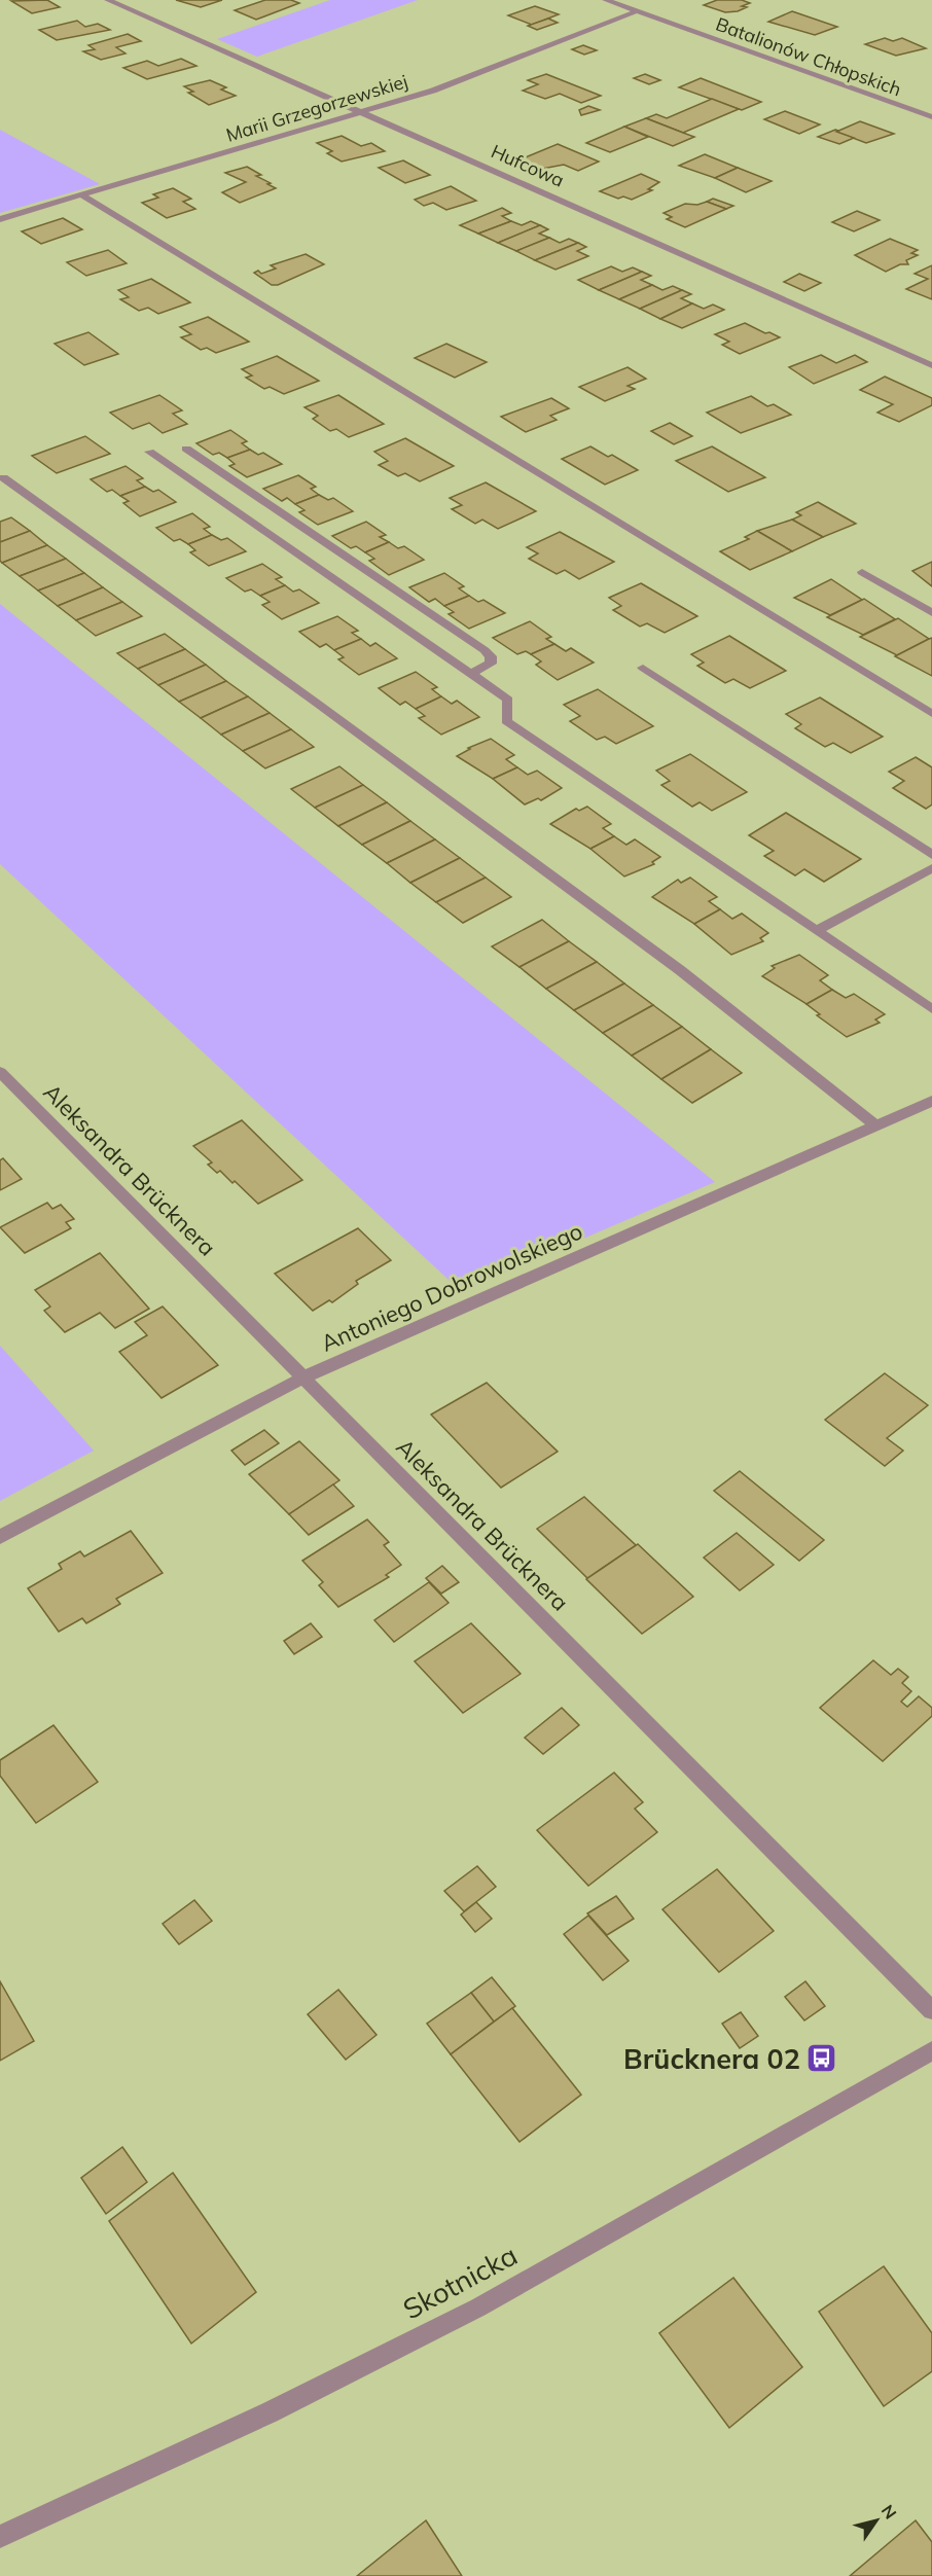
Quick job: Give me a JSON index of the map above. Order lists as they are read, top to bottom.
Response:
{
  "streets": {
    "street": [
      "Batalionów Chłopskich",
      "Marii Grzegorzewskiej",
      "Hufcowa",
      "Aleksandra Brücknera",
      "Antoniego Dobrowolskiego",
      "Skotnicka"
    ]
  },
  "crossings": [
    ["Batalionów Chłopskich", "Marii Grzegorzewskiej"],
    ["Marii Grzegorzewskiej", "Hufcowa"],
    ["Aleksandra Brücknera", "Antoniego Dobrowolskiego"]
  ],
  "places": {
    "bus stop": ["Brücknera 02"]
  },
  "north": "top right"
}
